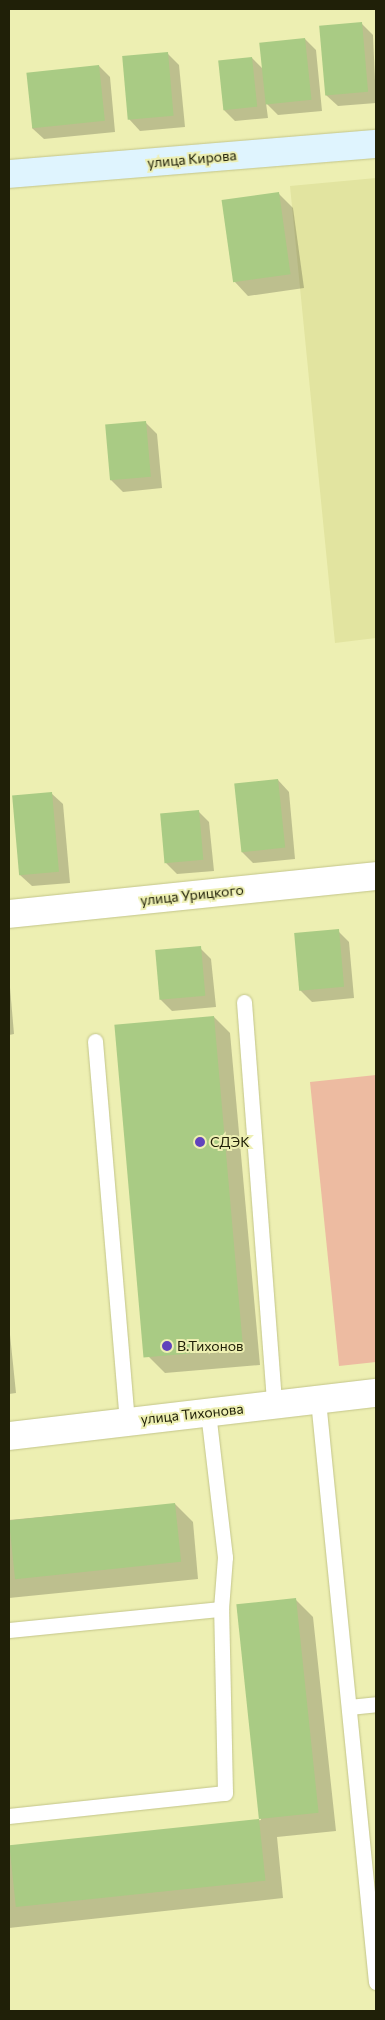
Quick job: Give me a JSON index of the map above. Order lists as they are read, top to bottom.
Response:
{
  "streets": {
    "street": ["улица Кирова", "улица Урицкого", "улица Тихонова"]
  },
  "places": ["СДЭК", "В.Тихонов"]
}
